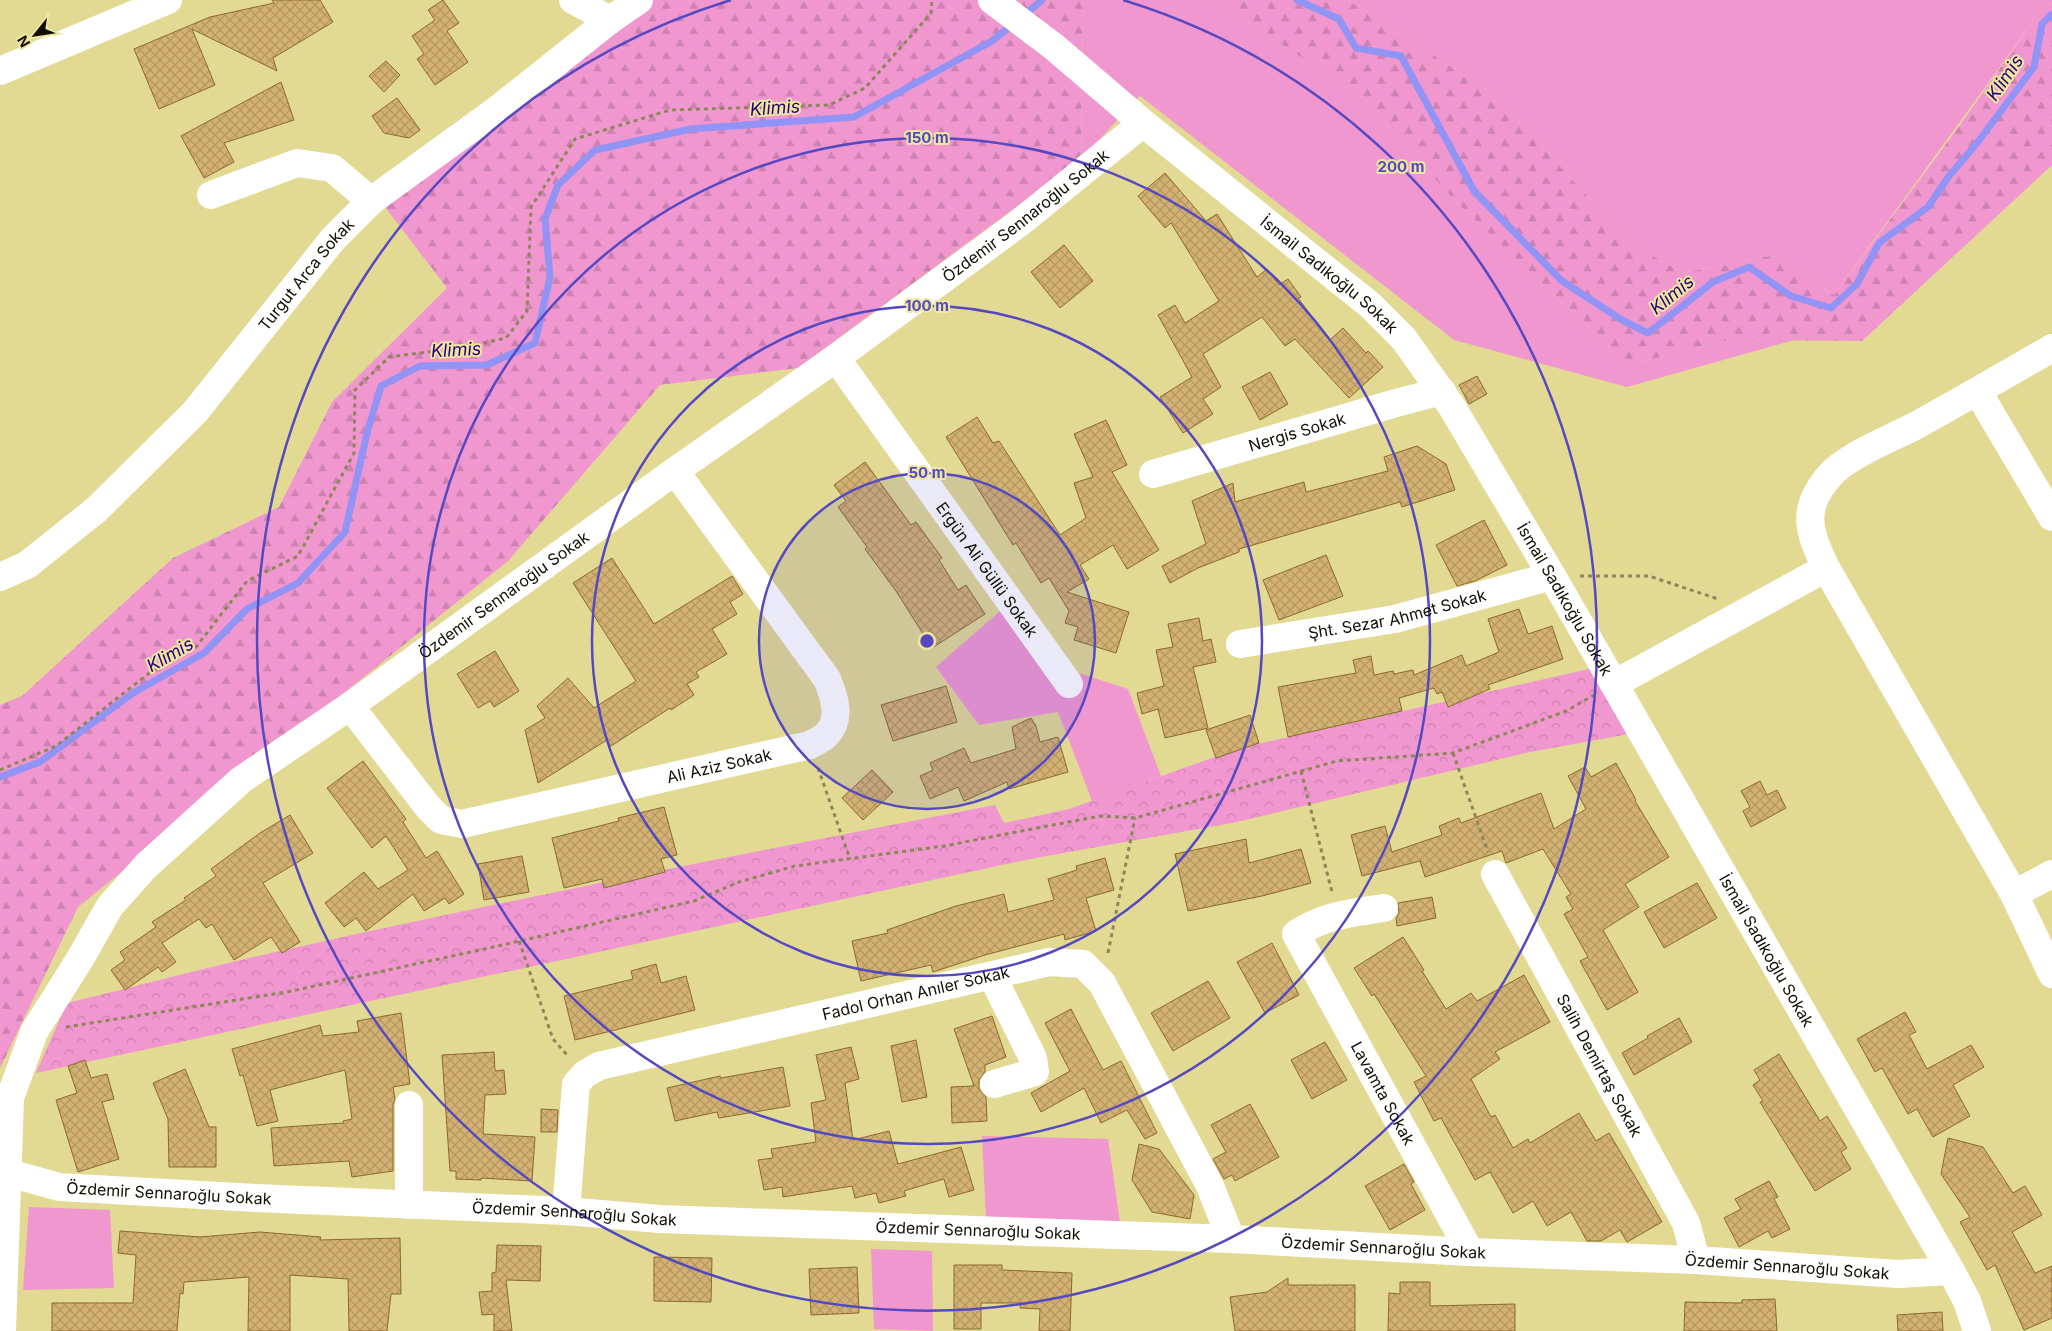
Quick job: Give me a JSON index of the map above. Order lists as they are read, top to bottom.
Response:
{
  "streets": {
    "street": [
      "Özdemir Sennaroğlu Sokak",
      "Turgut Arca Sokak",
      "İsmail Sadıkoğlu Sokak",
      "Nergis Sokak",
      "Ergün Ali Güllü Sokak",
      "Şht. Sezar Ahmet Sokak",
      "Ali Aziz Sokak",
      "Fadol Orhan Anıler Sokak",
      "Salih Demirtaş Sokak",
      "Lavamta Sokak"
    ]
  },
  "crossings": [
    ["Özdemir Sennaroğlu Sokak", "İsmail Sadıkoğlu Sokak"],
    ["Özdemir Sennaroğlu Sokak", "Ergün Ali Güllü Sokak"],
    ["Özdemir Sennaroğlu Sokak", "Ali Aziz Sokak"],
    ["Özdemir Sennaroğlu Sokak", "Fadol Orhan Anıler Sokak"],
    ["Özdemir Sennaroğlu Sokak", "Salih Demirtaş Sokak"],
    ["Özdemir Sennaroğlu Sokak", "Lavamta Sokak"],
    ["İsmail Sadıkoğlu Sokak", "Nergis Sokak"],
    ["İsmail Sadıkoğlu Sokak", "Şht. Sezar Ahmet Sokak"]
  ],
  "water": ["Klimis"],
  "north": "bottom left",
  "rings": [
    "150 m",
    "200 m",
    "100 m",
    "50 m"
  ]
}
